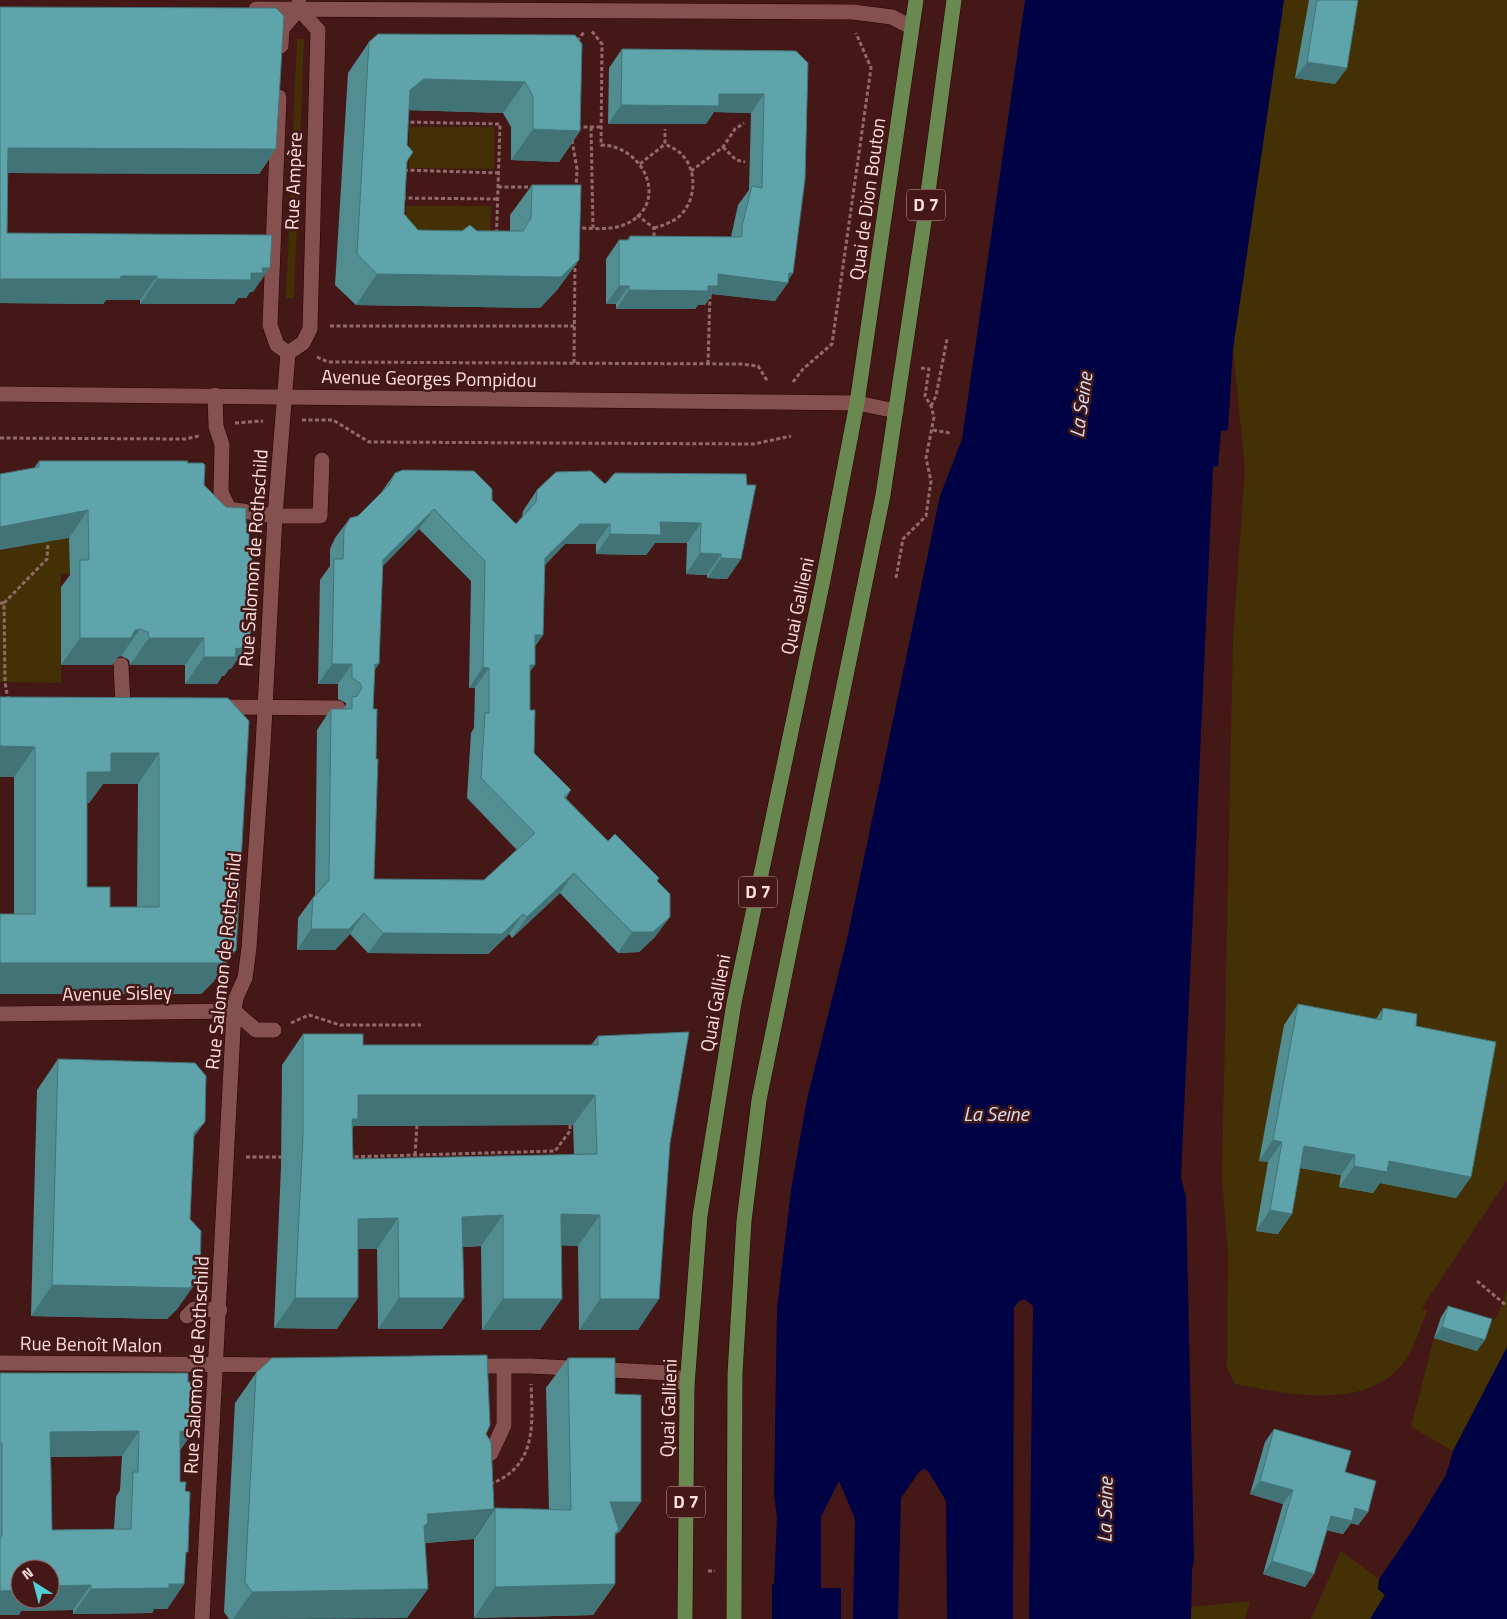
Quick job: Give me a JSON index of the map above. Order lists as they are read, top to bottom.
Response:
{
  "streets": {
    "main road": ["Quai de Dion Bouton", "D 7", "Quai Gallieni"],
    "street": [
      "Rue Ampère",
      "Avenue Georges Pompidou",
      "Rue Salomon de Rothschild",
      "Avenue Sisley",
      "Rue Benoît Malon"
    ]
  },
  "crossings": [
    ["Quai de Dion Bouton", "Avenue Georges Pompidou"],
    ["Quai de Dion Bouton", "Quai Gallieni"],
    ["D 7", "Avenue Georges Pompidou"],
    ["Avenue Georges Pompidou", "Rue Salomon de Rothschild"],
    ["Avenue Georges Pompidou", "Quai Gallieni"],
    ["Rue Salomon de Rothschild", "Avenue Sisley"],
    ["Rue Salomon de Rothschild", "Rue Benoît Malon"]
  ],
  "water": ["La Seine"],
  "north": "top left"
}
